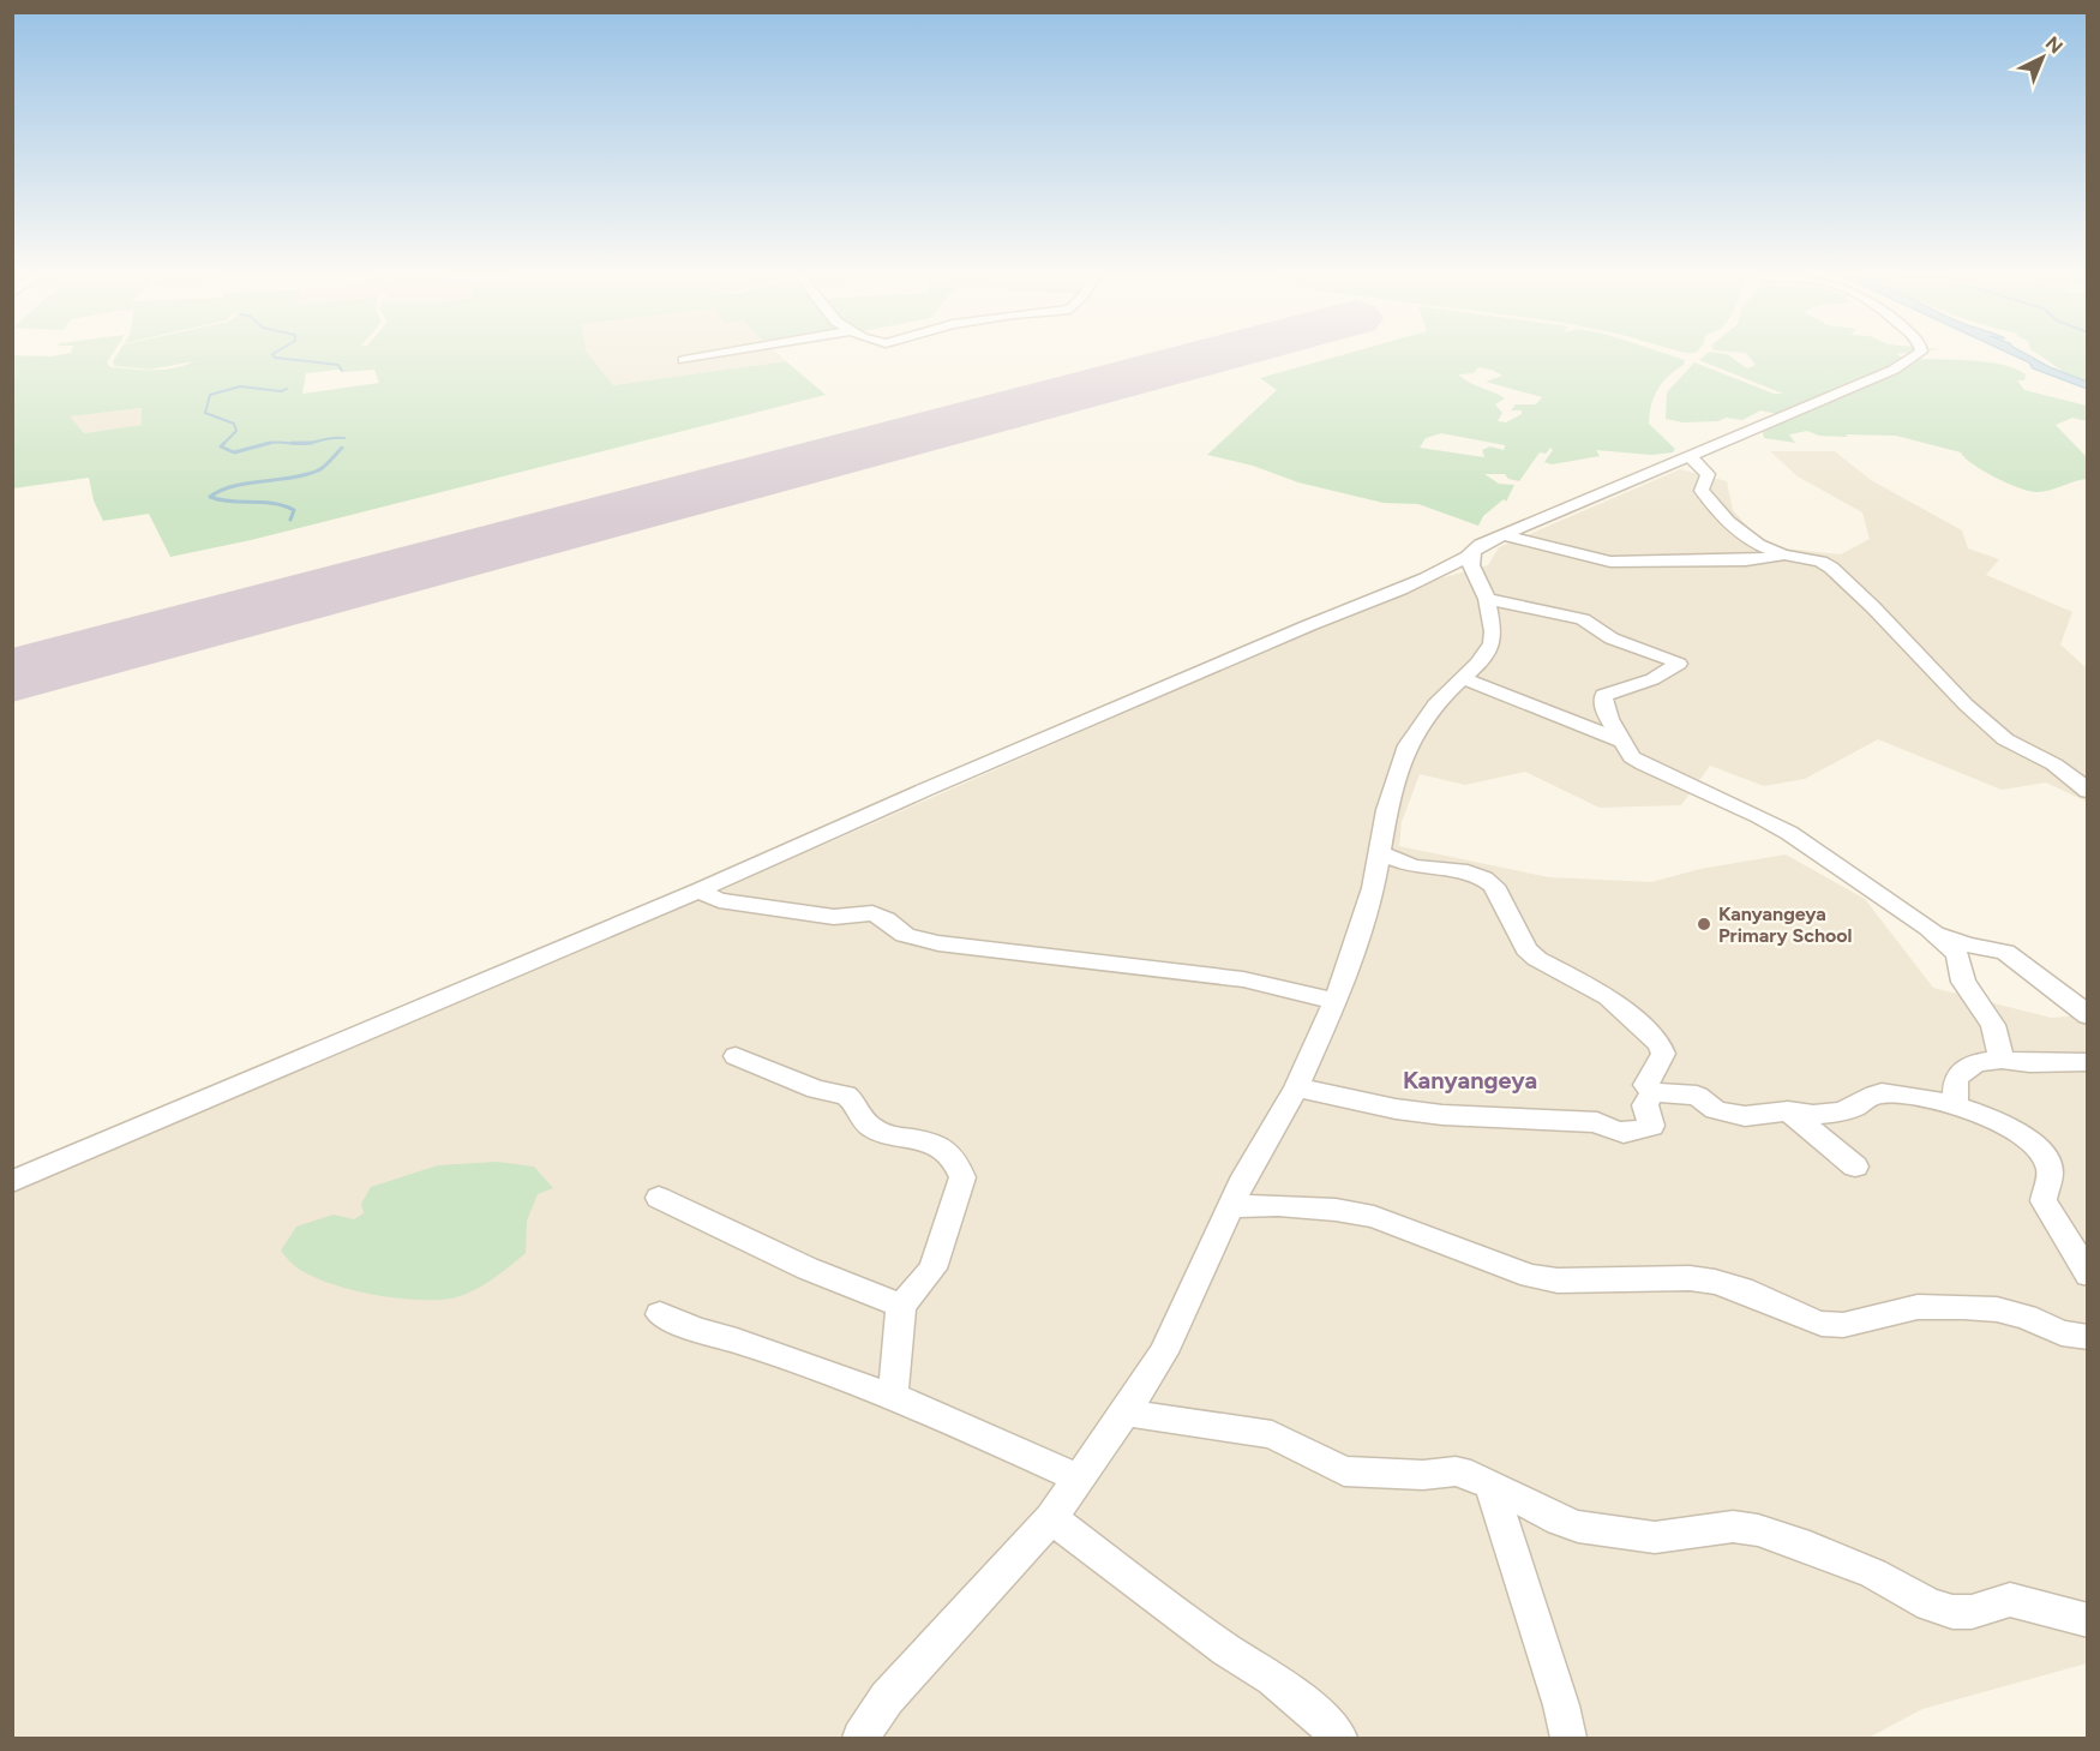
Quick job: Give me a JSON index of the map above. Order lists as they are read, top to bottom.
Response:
{
  "districts": ["Kanyangeya"],
  "places": ["Kanyangeya Primary School"],
  "north": "top right"
}
